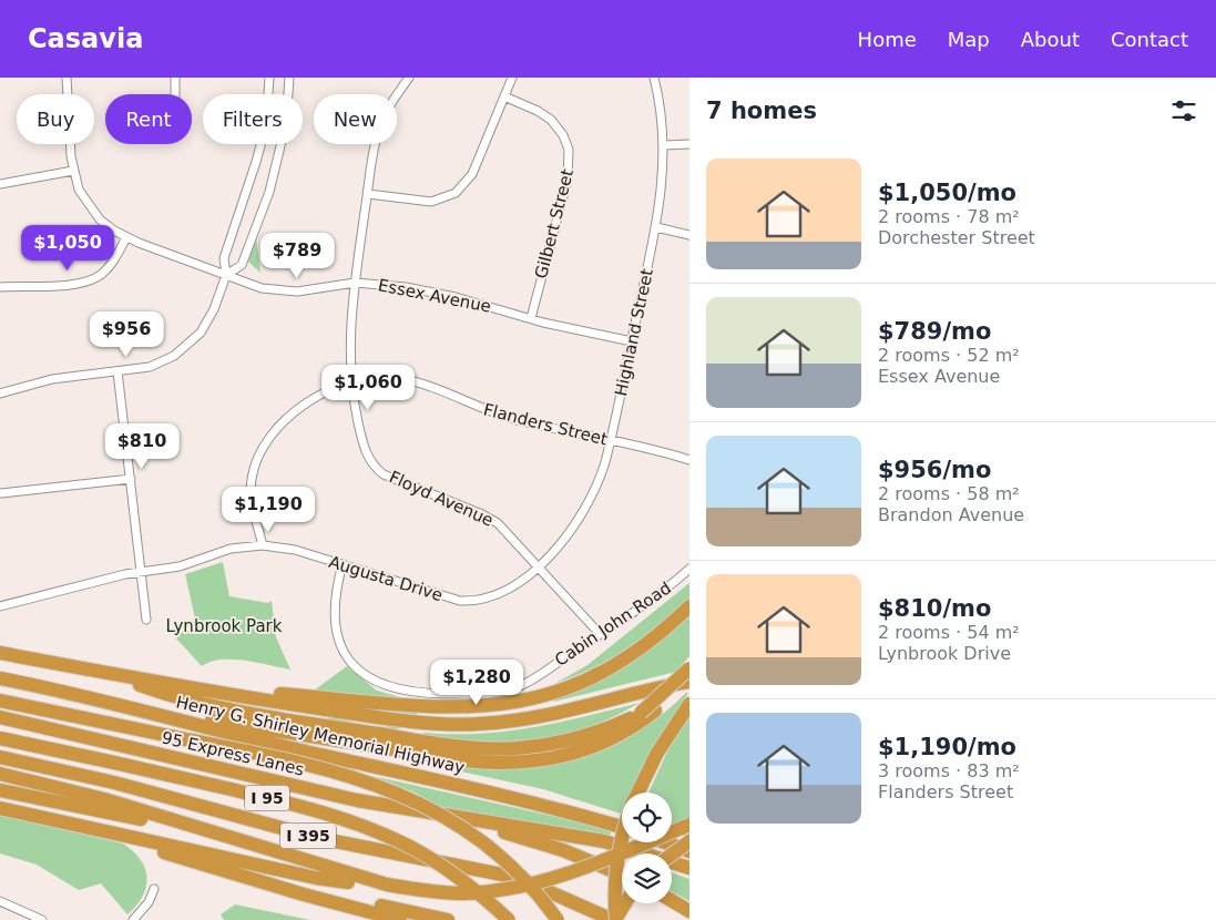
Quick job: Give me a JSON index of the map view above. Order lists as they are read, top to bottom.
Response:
{
  "streets": {
    "highway": [
      "Henry G. Shirley Memorial Highway",
      "95 Express Lanes",
      "I 95",
      "I 395"
    ],
    "street": [
      "Gilbert Street",
      "Essex Avenue",
      "Highland Street",
      "Flanders Street",
      "Floyd Avenue",
      "Augusta Drive",
      "Cabin John Road"
    ]
  },
  "crossings": [
    ["Gilbert Street", "Essex Avenue"],
    ["Essex Avenue", "Highland Street"],
    ["Essex Avenue", "Floyd Avenue"],
    ["Highland Street", "Flanders Street"],
    ["Highland Street", "Floyd Avenue"],
    ["Highland Street", "Augusta Drive"],
    ["Flanders Street", "Floyd Avenue"],
    ["Flanders Street", "Augusta Drive"],
    ["Floyd Avenue", "Augusta Drive"],
    ["Floyd Avenue", "Cabin John Road"],
    ["Augusta Drive", "Cabin John Road"]
  ],
  "parks": ["Lynbrook Park"],
  "page": {
    "header": "Casavia",
    "nav": [
      "Home",
      "Map",
      "About",
      "Contact"
    ],
    "heading": "7 homes",
    "chip": [
      "Buy",
      "Rent",
      "Filters",
      "New"
    ],
    "list": [
      {
        "name": "$1,050/mo",
        "note": "2 rooms · 78 m² · Dorchester Street"
      },
      {
        "name": "$789/mo",
        "note": "2 rooms · 52 m² · Essex Avenue"
      },
      {
        "name": "$956/mo",
        "note": "2 rooms · 58 m² · Brandon Avenue"
      },
      {
        "name": "$810/mo",
        "note": "2 rooms · 54 m² · Lynbrook Drive"
      },
      {
        "name": "$1,190/mo",
        "note": "3 rooms · 83 m² · Flanders Street"
      }
    ],
    "price": [
      "$1,050",
      "$789",
      "$956",
      "$1,060",
      "$810",
      "$1,190",
      "$1,280"
    ]
  }
}
